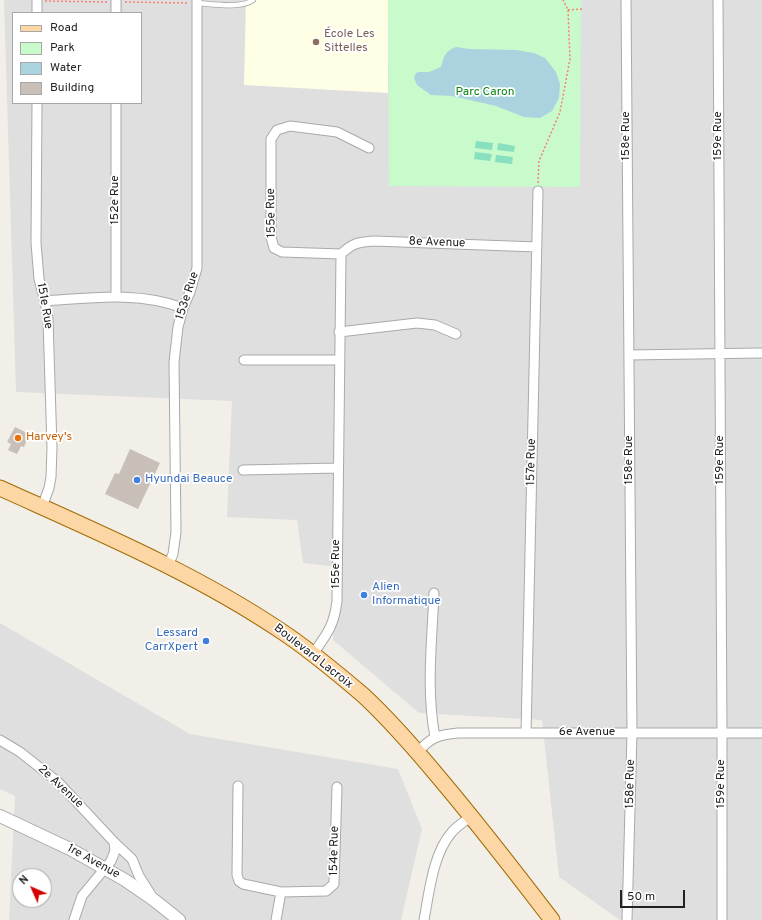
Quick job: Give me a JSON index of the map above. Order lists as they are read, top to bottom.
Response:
{
  "streets": {
    "main road": ["Boulevard Lacroix"],
    "street": [
      "158e Rue",
      "159e Rue",
      "152e Rue",
      "155e Rue",
      "8e Avenue",
      "153e Rue",
      "151e Rue",
      "157e Rue",
      "6e Avenue",
      "2e Avenue",
      "154e Rue",
      "1re Avenue"
    ]
  },
  "crossings": [
    ["158e Rue", "6e Avenue"],
    ["159e Rue", "6e Avenue"],
    ["155e Rue", "8e Avenue"],
    ["155e Rue", "Boulevard Lacroix"],
    ["8e Avenue", "157e Rue"],
    ["153e Rue", "Boulevard Lacroix"],
    ["151e Rue", "Boulevard Lacroix"],
    ["157e Rue", "6e Avenue"],
    ["Boulevard Lacroix", "6e Avenue"],
    ["2e Avenue", "1re Avenue"]
  ],
  "parks": ["Parc Caron"],
  "places": [
    "École Les Sittelles",
    "Harvey's",
    "Hyundai Beauce",
    "Alien Informatique",
    "Lessard CarrXpert"
  ],
  "legend": [
    "Road",
    "Park",
    "Water",
    "Building"
  ],
  "scale_bar": "50 m",
  "north": "top left"
}
